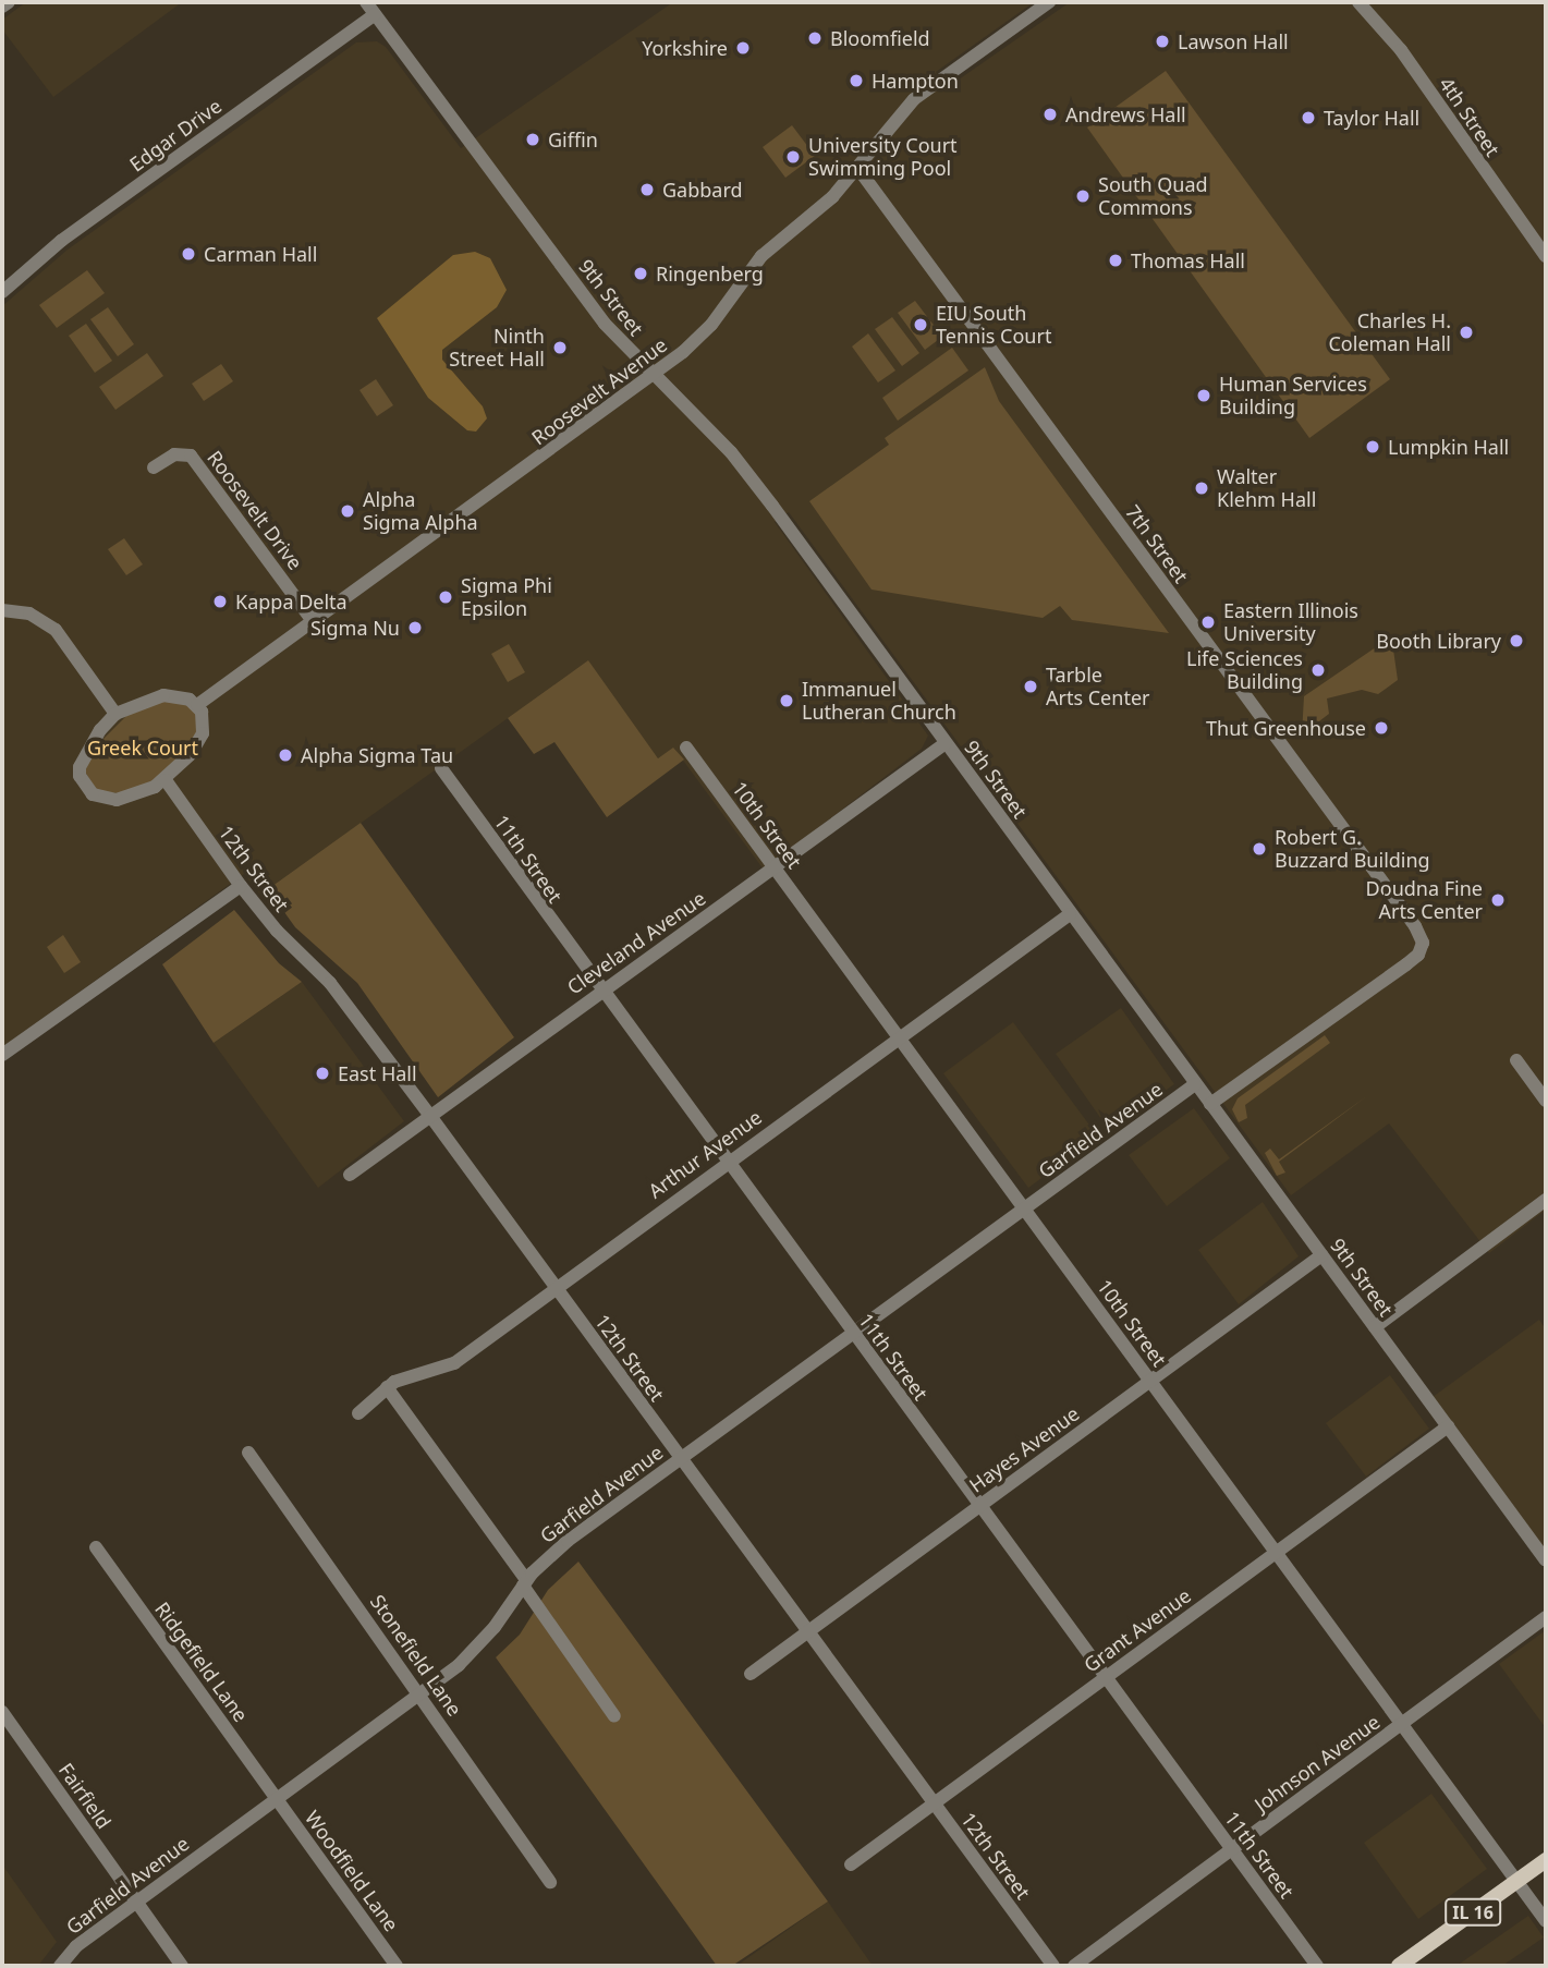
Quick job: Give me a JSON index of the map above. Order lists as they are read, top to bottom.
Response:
{
  "streets": {
    "main road": ["IL 16"],
    "street": [
      "4th Street",
      "Edgar Drive",
      "9th Street",
      "Roosevelt Avenue",
      "Roosevelt Drive",
      "7th Street",
      "10th Street",
      "11th Street",
      "12th Street",
      "Cleveland Avenue",
      "Garfield Avenue",
      "Arthur Avenue",
      "Hayes Avenue",
      "Grant Avenue",
      "Stonefield Lane",
      "Ridgefield Lane",
      "Johnson Avenue",
      "Fairfield",
      "Woodfield Lane"
    ]
  },
  "crossings": [
    ["Edgar Drive", "9th Street"],
    ["9th Street", "Roosevelt Avenue"],
    ["9th Street", "7th Street"],
    ["9th Street", "Cleveland Avenue"],
    ["9th Street", "Garfield Avenue"],
    ["9th Street", "Arthur Avenue"],
    ["9th Street", "Hayes Avenue"],
    ["9th Street", "Grant Avenue"],
    ["Roosevelt Avenue", "Roosevelt Drive"],
    ["Roosevelt Avenue", "7th Street"],
    ["Roosevelt Avenue", "12th Street"],
    ["10th Street", "Cleveland Avenue"],
    ["10th Street", "Garfield Avenue"],
    ["10th Street", "Arthur Avenue"],
    ["10th Street", "Hayes Avenue"],
    ["10th Street", "Grant Avenue"],
    ["10th Street", "Johnson Avenue"],
    ["10th Street", "IL 16"],
    ["11th Street", "Cleveland Avenue"],
    ["11th Street", "Garfield Avenue"],
    ["11th Street", "Arthur Avenue"],
    ["11th Street", "Hayes Avenue"],
    ["11th Street", "Grant Avenue"],
    ["11th Street", "Johnson Avenue"],
    ["12th Street", "Cleveland Avenue"],
    ["12th Street", "Garfield Avenue"],
    ["12th Street", "Arthur Avenue"],
    ["12th Street", "Hayes Avenue"],
    ["12th Street", "Grant Avenue"],
    ["Garfield Avenue", "Stonefield Lane"],
    ["Garfield Avenue", "Ridgefield Lane"],
    ["Garfield Avenue", "Fairfield"],
    ["Garfield Avenue", "Woodfield Lane"],
    ["Ridgefield Lane", "Woodfield Lane"]
  ],
  "parks": ["Greek Court"],
  "places": [
    "Bloomfield",
    "Lawson Hall",
    "Yorkshire",
    "Hampton",
    "Andrews Hall",
    "Taylor Hall",
    "Giffin",
    "University Court Swimming Pool",
    "Gabbard",
    "South Quad Commons",
    "Carman Hall",
    "Thomas Hall",
    "Ringenberg",
    "EIU South Tennis Court",
    "Charles H. Coleman Hall",
    "Ninth Street Hall",
    "Human Services Building",
    "Lumpkin Hall",
    "Walter Klehm Hall",
    "Alpha Sigma Alpha",
    "Sigma Phi Epsilon",
    "Kappa Delta",
    "Eastern Illinois University",
    "Sigma Nu",
    "Booth Library",
    "Life Sciences Building",
    "Tarble Arts Center",
    "Immanuel Lutheran Church",
    "Thut Greenhouse",
    "Alpha Sigma Tau",
    "Robert G. Buzzard Building",
    "Doudna Fine Arts Center",
    "East Hall"
  ]
}
